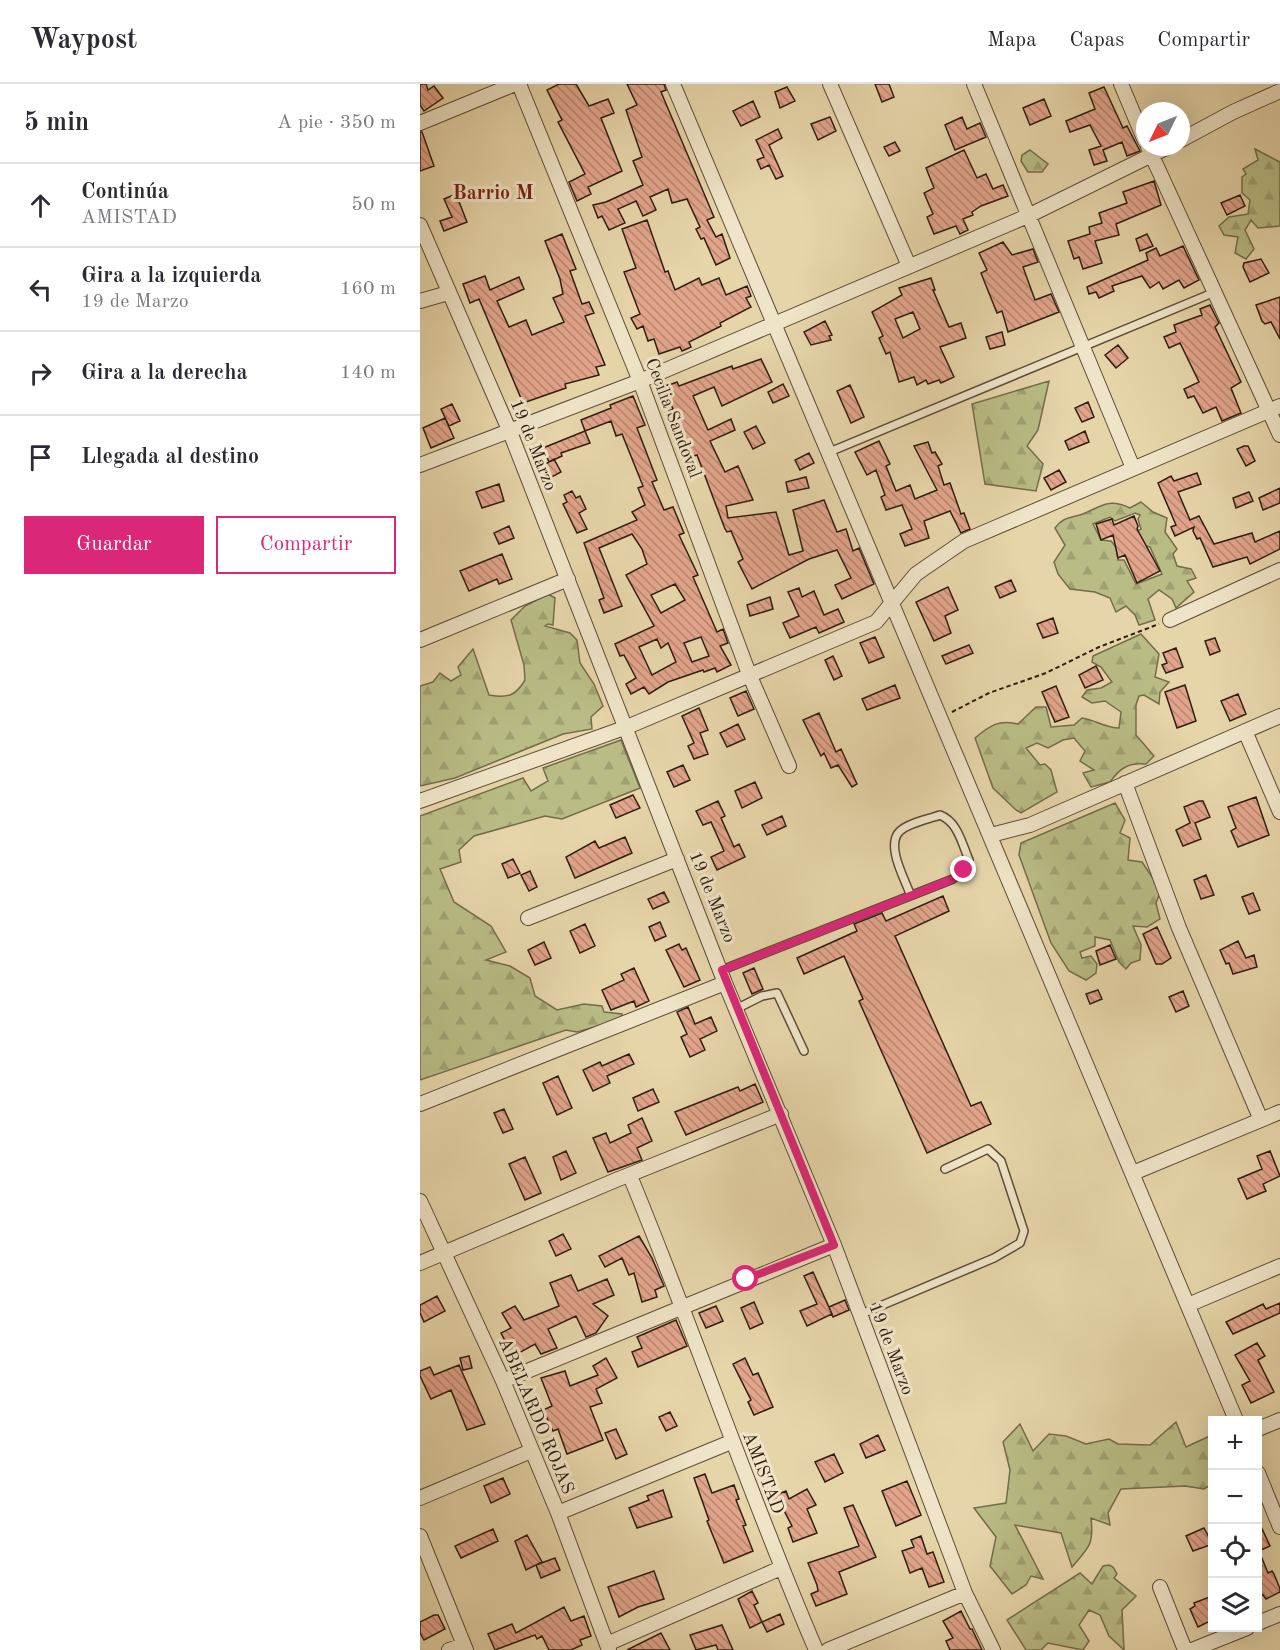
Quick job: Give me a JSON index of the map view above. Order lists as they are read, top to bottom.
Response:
{
  "streets": {
    "street": [
      "Cecilia Sandoval",
      "19 de Marzo",
      "ABELARDO ROJAS",
      "AMISTAD"
    ]
  },
  "districts": ["Barrio M"],
  "north": "bottom left",
  "page": {
    "header": "Waypost",
    "nav": ["Mapa", "Capas", "Compartir"],
    "heading": ["5 min", "A pie · 350 m"],
    "list": [
      ["Continúa", "AMISTAD", "50 m"],
      ["Gira a la izquierda", "19 de Marzo", "160 m"],
      ["Gira a la derecha", "140 m"],
      "Llegada al destino"
    ],
    "buttons": ["Guardar", "Compartir"],
    "map_buttons": ["+", "−"]
  }
}
